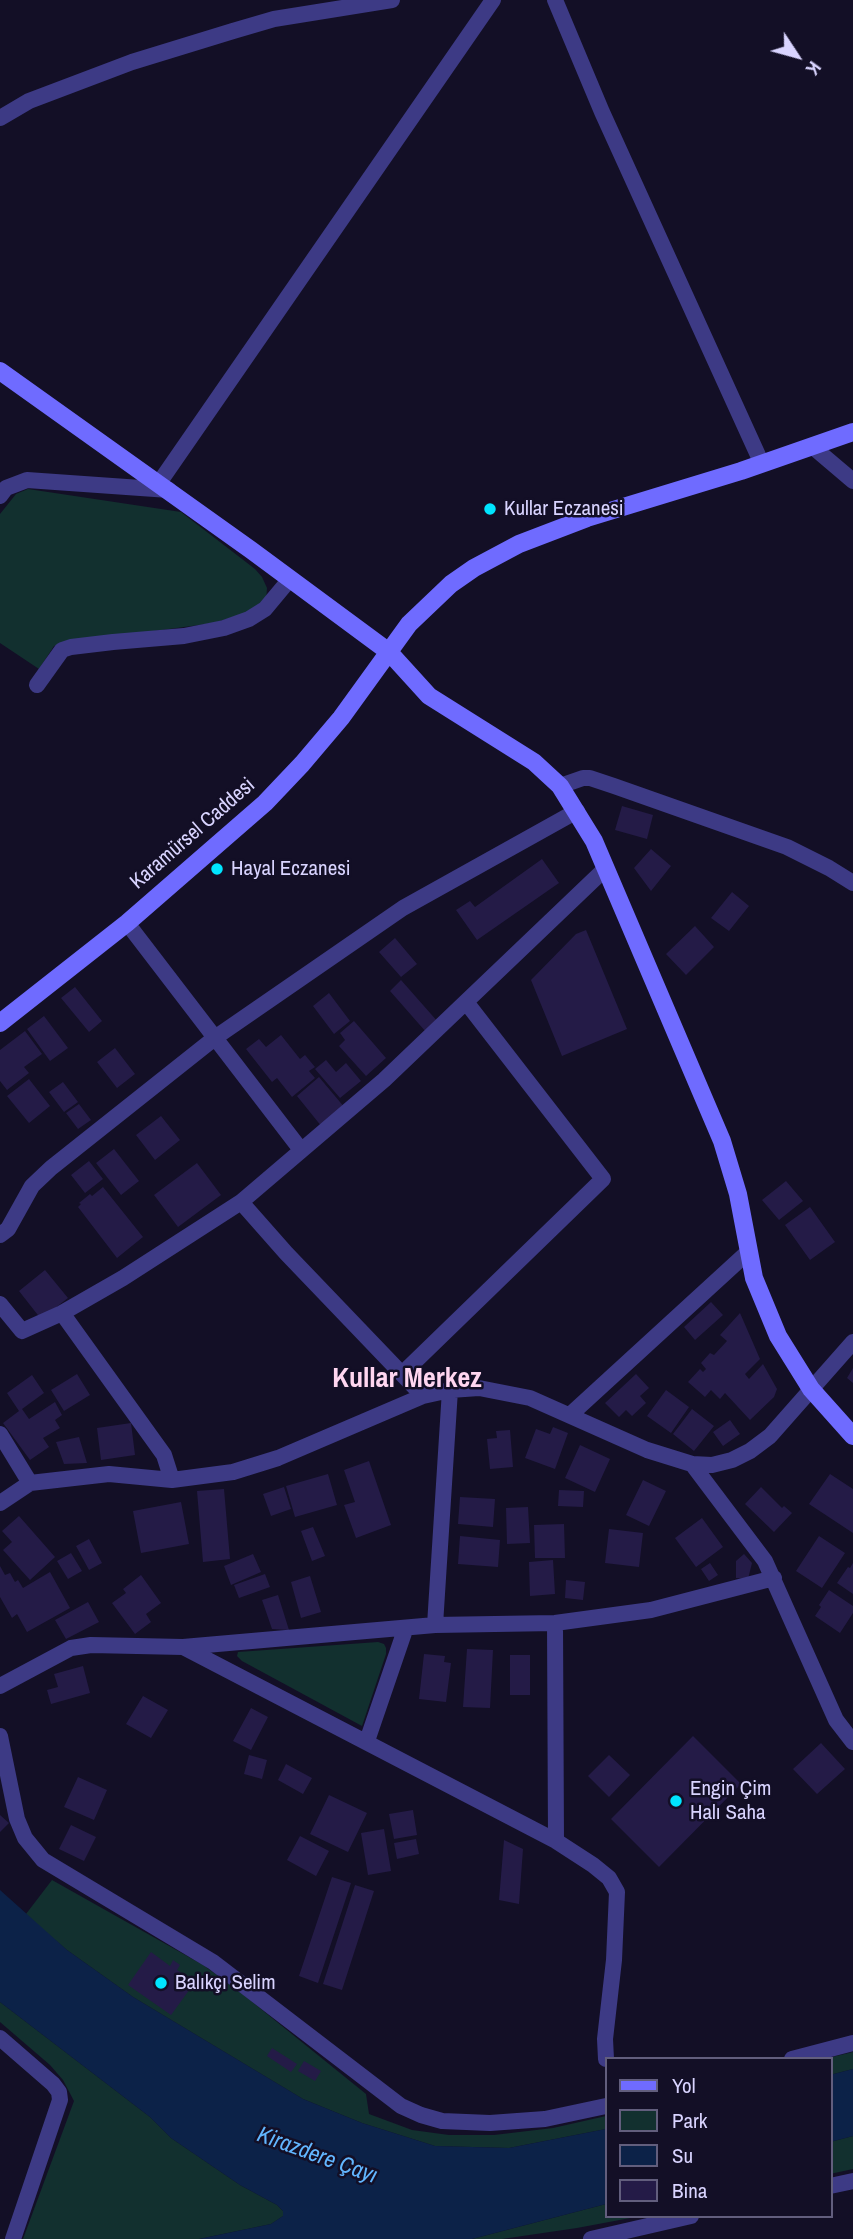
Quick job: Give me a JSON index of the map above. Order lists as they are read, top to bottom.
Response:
{
  "streets": {
    "main road": ["Karamürsel Caddesi"]
  },
  "districts": ["Kullar Merkez"],
  "water": ["Kirazdere Çayı"],
  "places": [
    "Kullar Eczanesi",
    "Hayal Eczanesi",
    "Engin Çim Halı Saha",
    "Balıkçı Selim"
  ],
  "legend": [
    "Yol",
    "Park",
    "Su",
    "Bina"
  ],
  "north": "bottom right"
}
